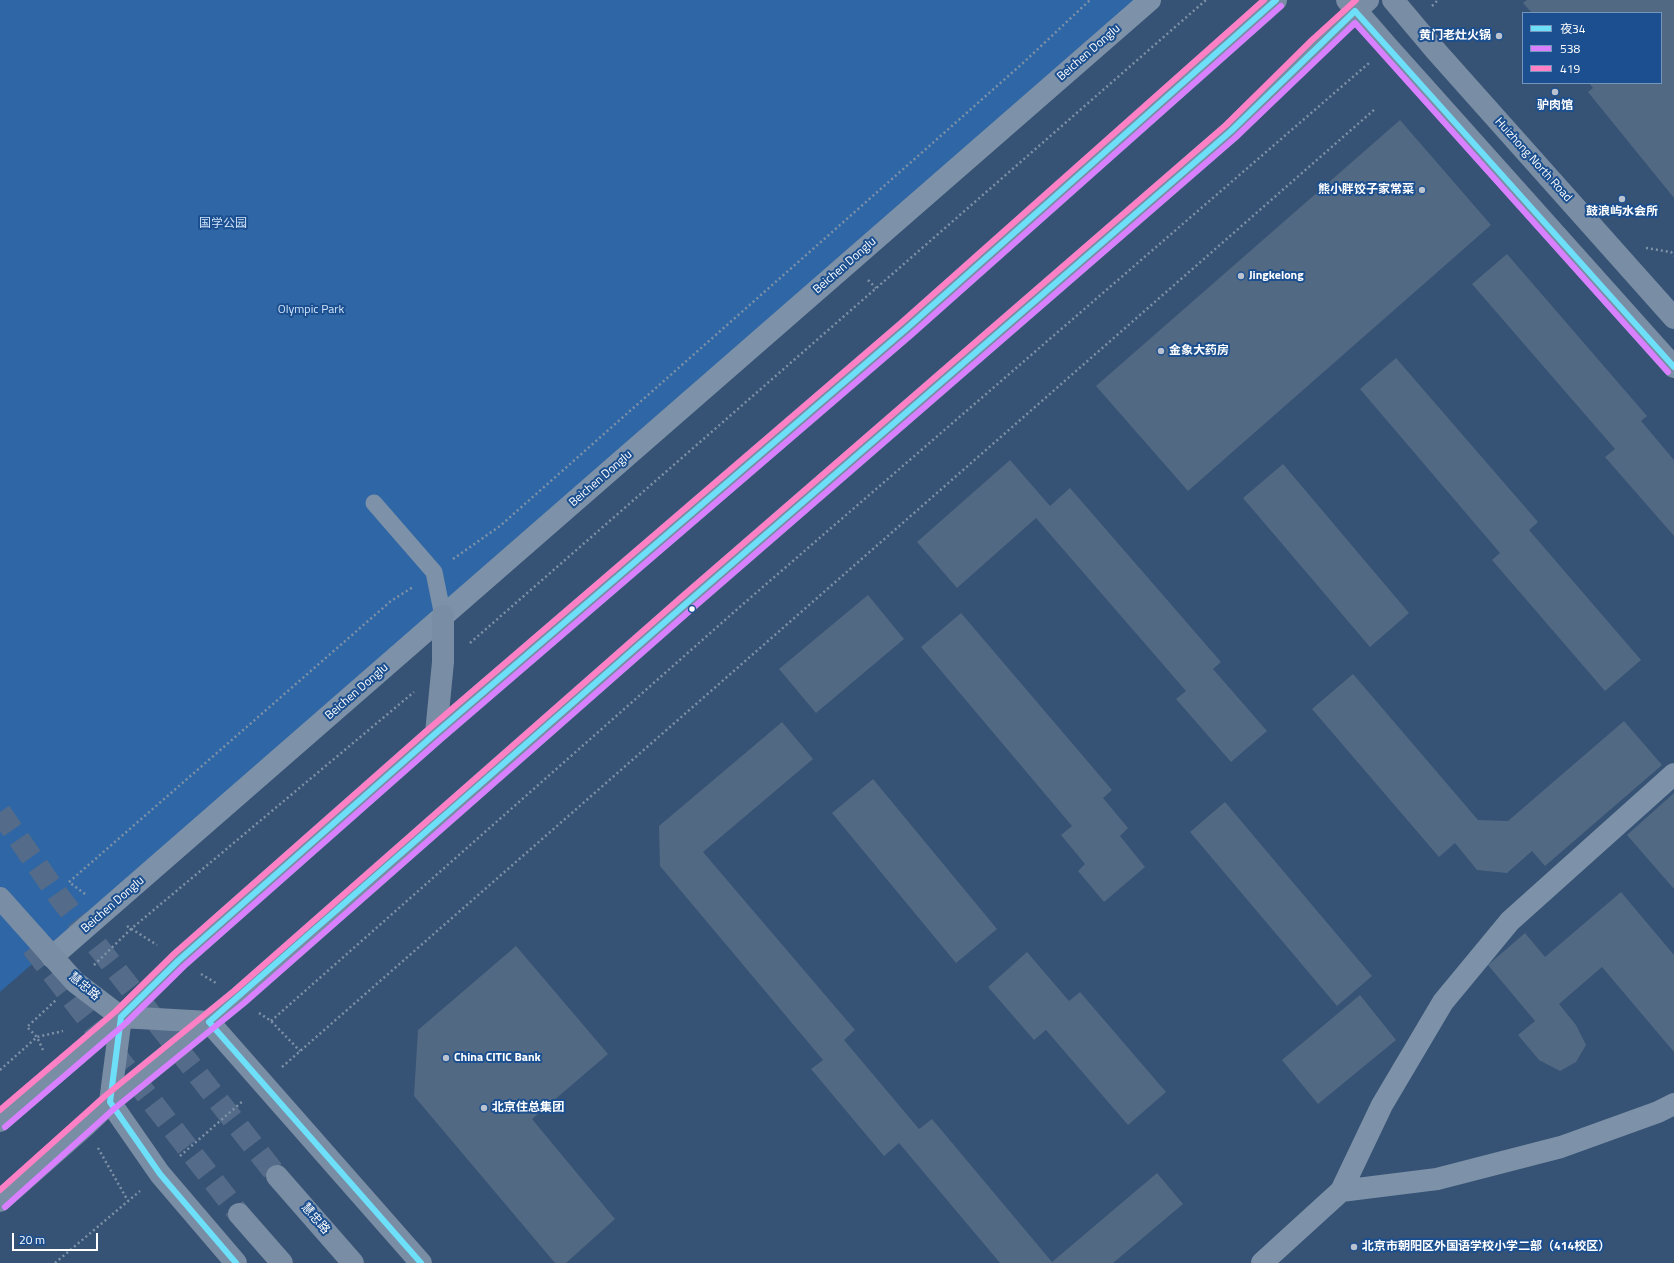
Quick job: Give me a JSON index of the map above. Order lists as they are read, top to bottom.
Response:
{
  "streets": {
    "main road": ["Huizhong North Road", "慧忠路"],
    "street": ["Beichen Donglu"]
  },
  "crossings": [
    ["Beichen Donglu", "慧忠路"]
  ],
  "parks": ["国学公园", "Olympic Park"],
  "places": [
    "黄门老灶火锅",
    "驴肉馆",
    "熊小胖饺子家常菜",
    "鼓浪屿水会所",
    "Jingkelong",
    "金象大药房",
    "China CITIC Bank",
    "北京住总集团",
    "北京市朝阳区外国语学校小学二部（414校区）"
  ],
  "lines": ["transit line 夜34", "transit line 419", "transit line 538"],
  "legend": ["夜34", "538", "419"],
  "scale_bar": "20 m"
}
